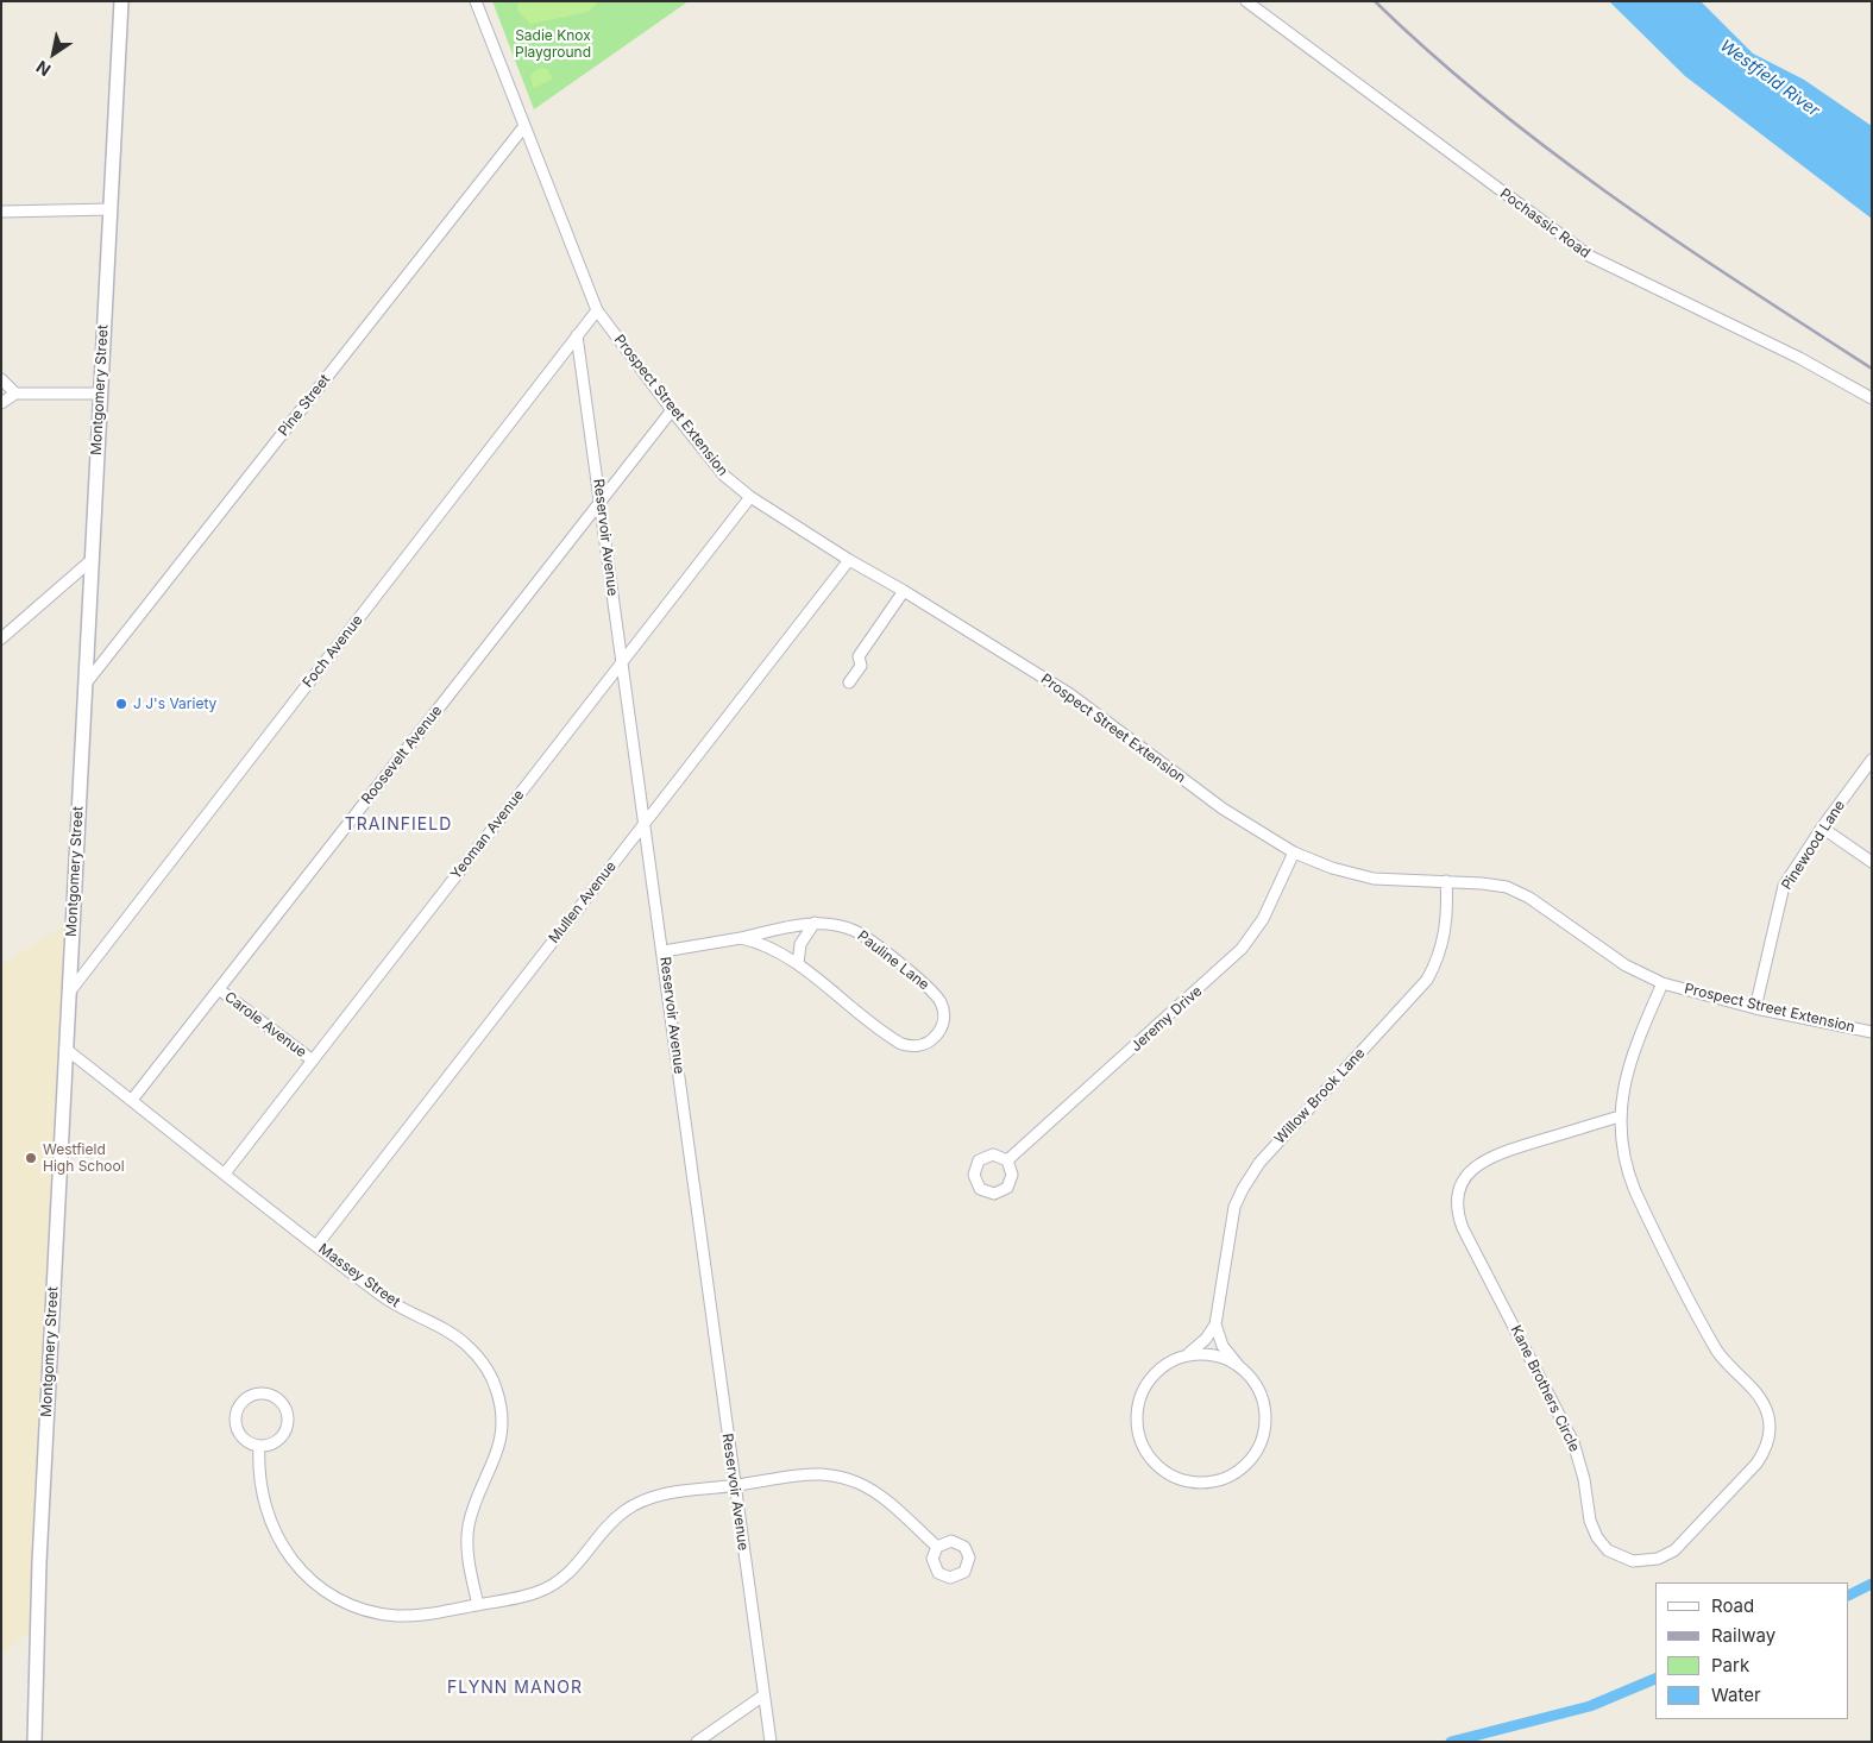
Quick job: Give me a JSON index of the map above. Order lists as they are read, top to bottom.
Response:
{
  "streets": {
    "main road": ["Montgomery Street"],
    "street": [
      "Pochassic Road",
      "Pine Street",
      "Prospect Street Extension",
      "Reservoir Avenue",
      "Foch Avenue",
      "Roosevelt Avenue",
      "Yeoman Avenue",
      "Pinewood Lane",
      "Mullen Avenue",
      "Pauline Lane",
      "Jeremy Drive",
      "Carole Avenue",
      "Willow Brook Lane",
      "Massey Street",
      "Kane Brothers Circle"
    ]
  },
  "crossings": [
    ["Montgomery Street", "Pine Street"],
    ["Montgomery Street", "Foch Avenue"],
    ["Montgomery Street", "Massey Street"],
    ["Pine Street", "Prospect Street Extension"],
    ["Prospect Street Extension", "Foch Avenue"],
    ["Prospect Street Extension", "Roosevelt Avenue"],
    ["Prospect Street Extension", "Yeoman Avenue"],
    ["Prospect Street Extension", "Pinewood Lane"],
    ["Prospect Street Extension", "Mullen Avenue"],
    ["Prospect Street Extension", "Jeremy Drive"],
    ["Prospect Street Extension", "Willow Brook Lane"],
    ["Prospect Street Extension", "Kane Brothers Circle"],
    ["Reservoir Avenue", "Foch Avenue"],
    ["Reservoir Avenue", "Roosevelt Avenue"],
    ["Reservoir Avenue", "Yeoman Avenue"],
    ["Reservoir Avenue", "Mullen Avenue"],
    ["Reservoir Avenue", "Pauline Lane"],
    ["Roosevelt Avenue", "Carole Avenue"],
    ["Roosevelt Avenue", "Massey Street"],
    ["Yeoman Avenue", "Carole Avenue"],
    ["Yeoman Avenue", "Massey Street"],
    ["Mullen Avenue", "Massey Street"]
  ],
  "districts": ["TRAINFIELD", "FLYNN MANOR"],
  "water": ["Westfield River"],
  "parks": ["Sadie Knox Playground"],
  "places": ["J J's Variety", "Westfield High School"],
  "legend": [
    "Road",
    "Railway",
    "Park",
    "Water"
  ],
  "north": "bottom left"
}
